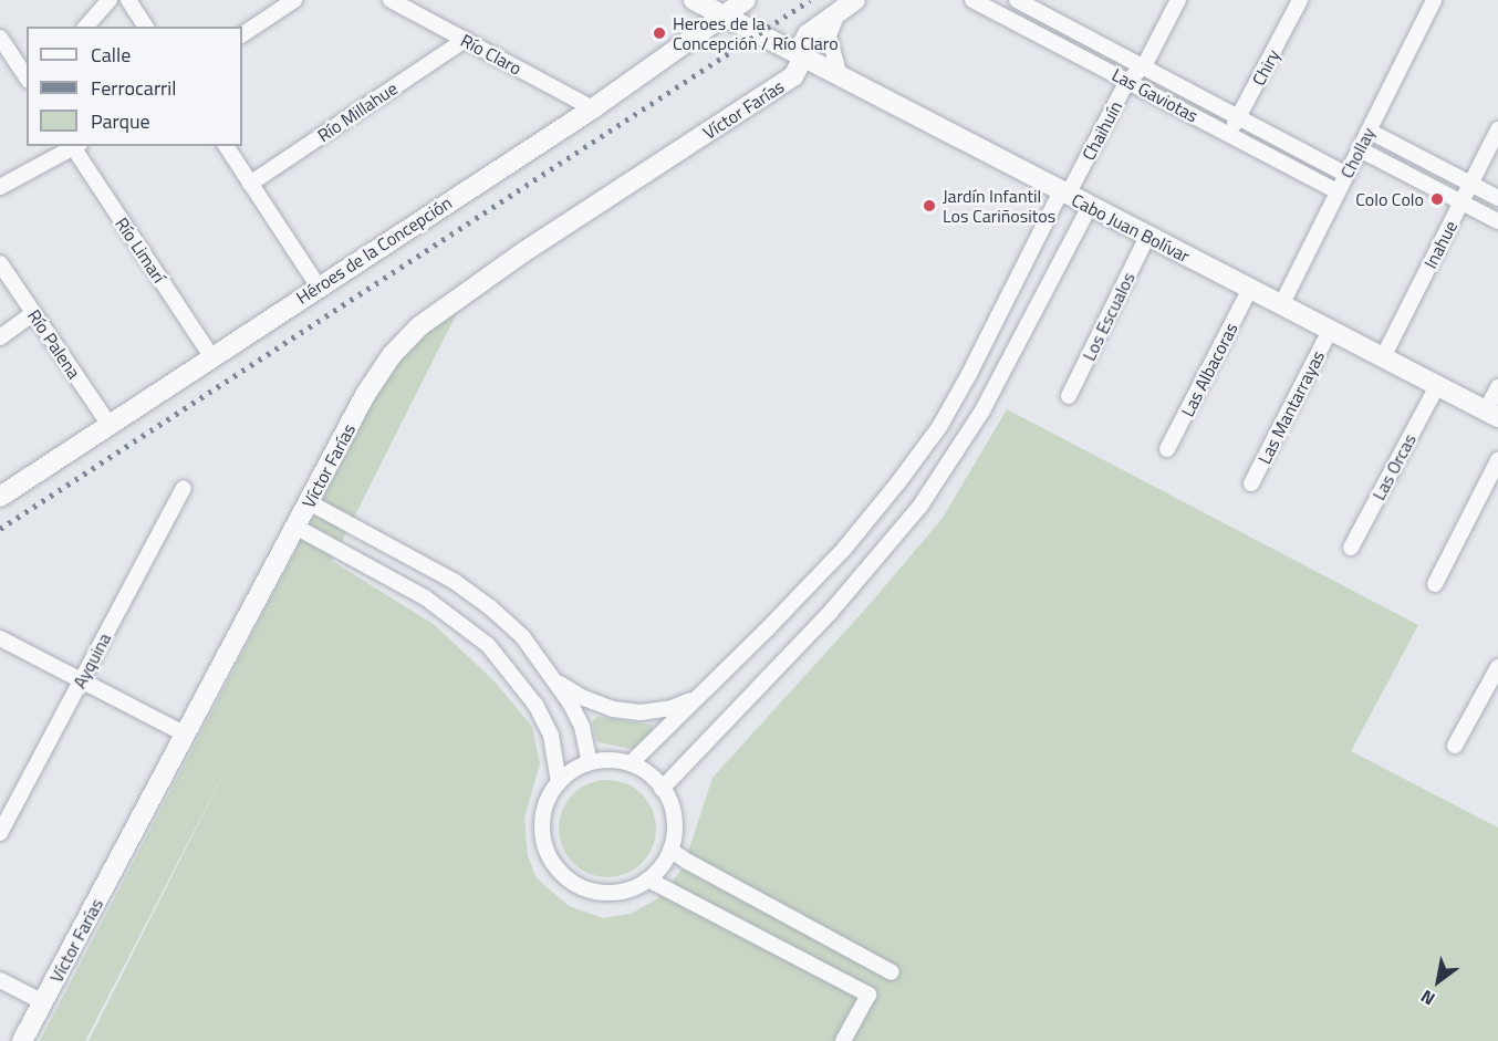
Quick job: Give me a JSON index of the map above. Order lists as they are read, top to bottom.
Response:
{
  "streets": {
    "street": [
      "Río Claro",
      "Chiry",
      "Las Gaviotas",
      "Víctor Farías",
      "Río Millahue",
      "Chaihuín",
      "Chollay",
      "Cabo Juan Bolívar",
      "Inahue",
      "Río Limarí",
      "Héroes de la Concepción",
      "Los Escualos",
      "Río Palena",
      "Las Albacoras",
      "Las Mantarrayas",
      "Las Orcas",
      "Ayquina"
    ]
  },
  "crossings": [
    ["Río Claro", "Río Millahue"],
    ["Río Claro", "Héroes de la Concepción"],
    ["Chiry", "Las Gaviotas"],
    ["Las Gaviotas", "Chaihuín"],
    ["Las Gaviotas", "Chollay"],
    ["Víctor Farías", "Cabo Juan Bolívar"],
    ["Chaihuín", "Cabo Juan Bolívar"],
    ["Chollay", "Cabo Juan Bolívar"],
    ["Cabo Juan Bolívar", "Inahue"],
    ["Cabo Juan Bolívar", "Héroes de la Concepción"],
    ["Cabo Juan Bolívar", "Los Escualos"],
    ["Cabo Juan Bolívar", "Las Albacoras"],
    ["Cabo Juan Bolívar", "Las Mantarrayas"],
    ["Cabo Juan Bolívar", "Las Orcas"],
    ["Río Limarí", "Héroes de la Concepción"],
    ["Héroes de la Concepción", "Río Palena"]
  ],
  "places": ["Heroes de la Concepción / Río Claro", "Colo Colo", "Jardín Infantil Los Cariñositos"],
  "legend": ["Calle", "Ferrocarril", "Parque"],
  "north": "bottom left"
}
